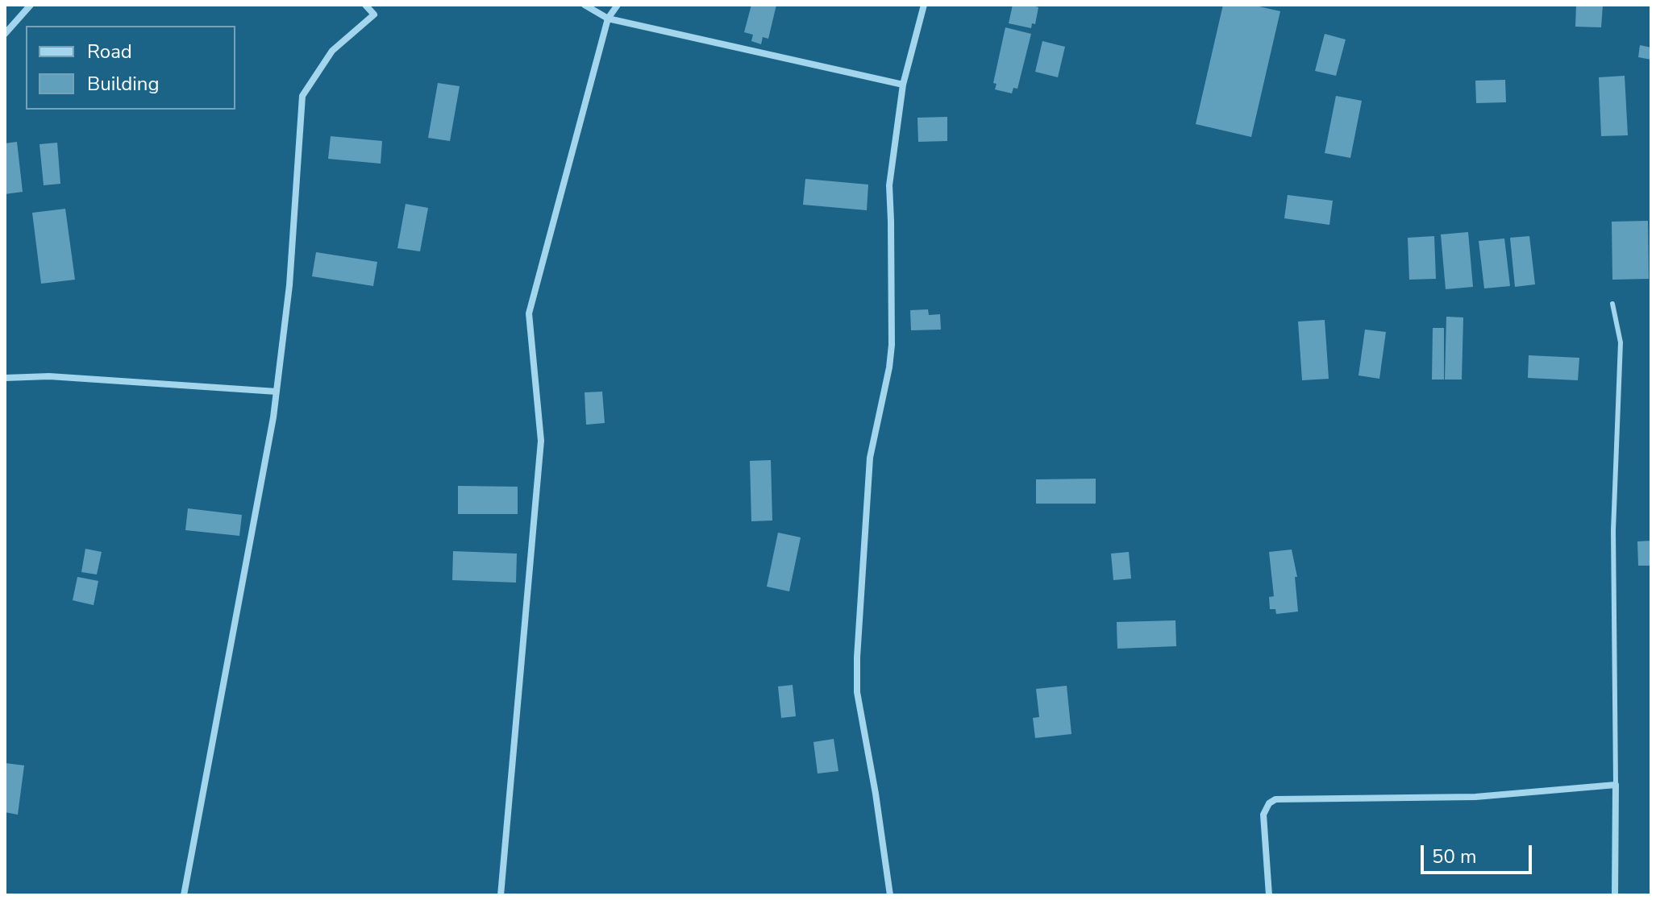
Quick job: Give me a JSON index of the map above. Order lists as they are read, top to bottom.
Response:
{
  "legend": ["Road", "Building"],
  "scale_bar": "50 m"
}
